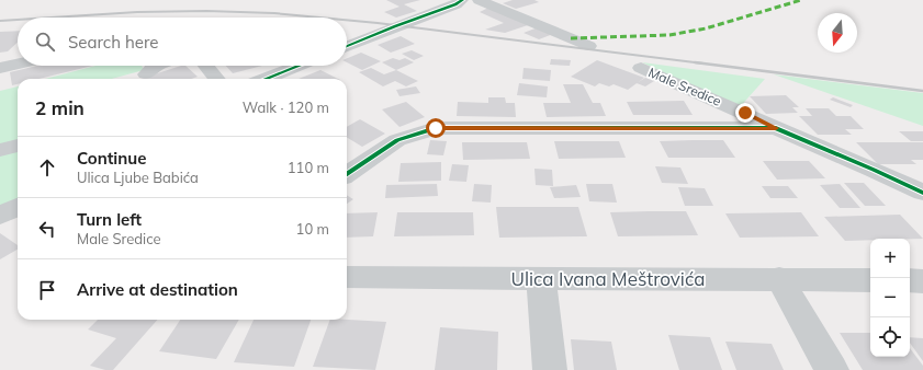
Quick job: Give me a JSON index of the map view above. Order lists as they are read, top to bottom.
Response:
{
  "streets": {
    "street": ["Male Sredice", "Ulica Ivana Meštrovića"]
  },
  "north": "bottom",
  "page": {
    "search": "Search here",
    "heading": ["2 min", "Walk · 120 m"],
    "list": [
      ["Continue", "Ulica Ljube Babića", "110 m"],
      ["Turn left", "Male Sredice", "10 m"],
      "Arrive at destination"
    ],
    "map_buttons": ["+", "−"]
  }
}
